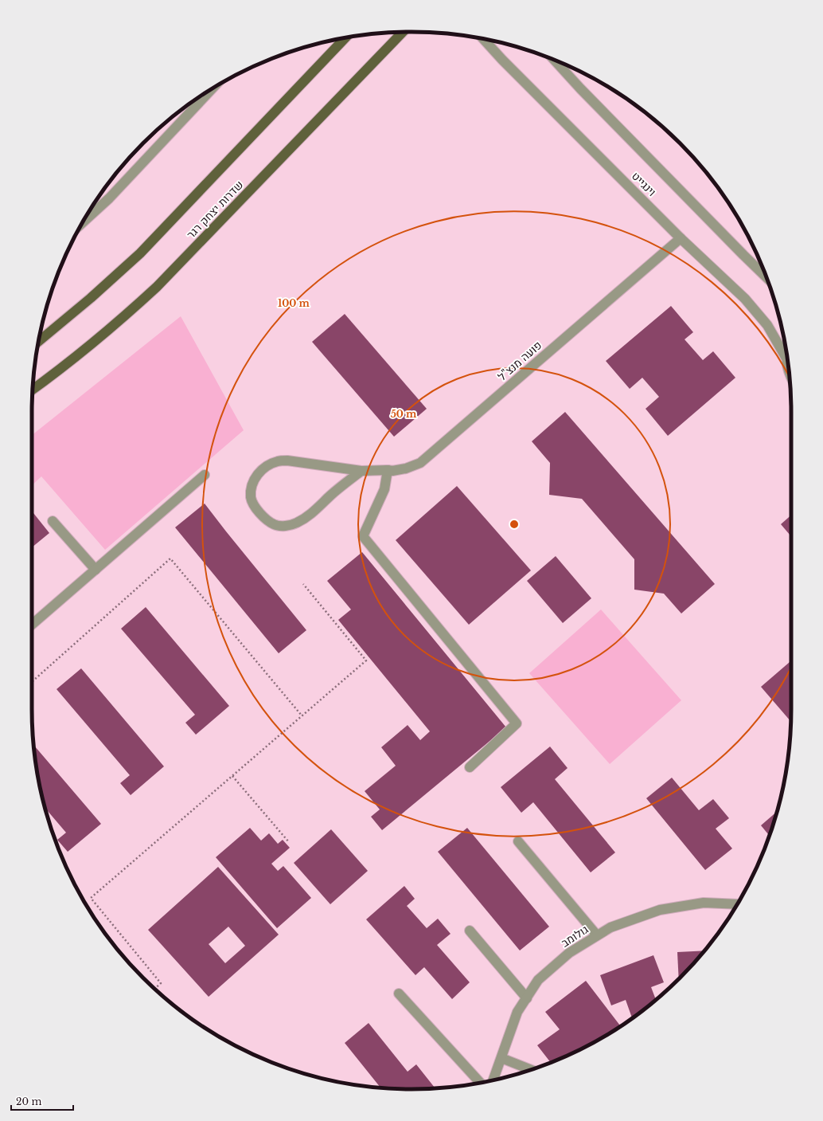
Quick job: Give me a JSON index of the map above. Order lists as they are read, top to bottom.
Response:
{
  "streets": {
    "main road": ["שדרות יצחק רגר"],
    "street": ["וינגייט", "פועה מנצ\"ל", "גולומב"]
  },
  "crossings": [
    ["וינגייט", "פועה מנצ\"ל"]
  ],
  "scale_bar": "20 m",
  "rings": ["100 m", "50 m"]
}
